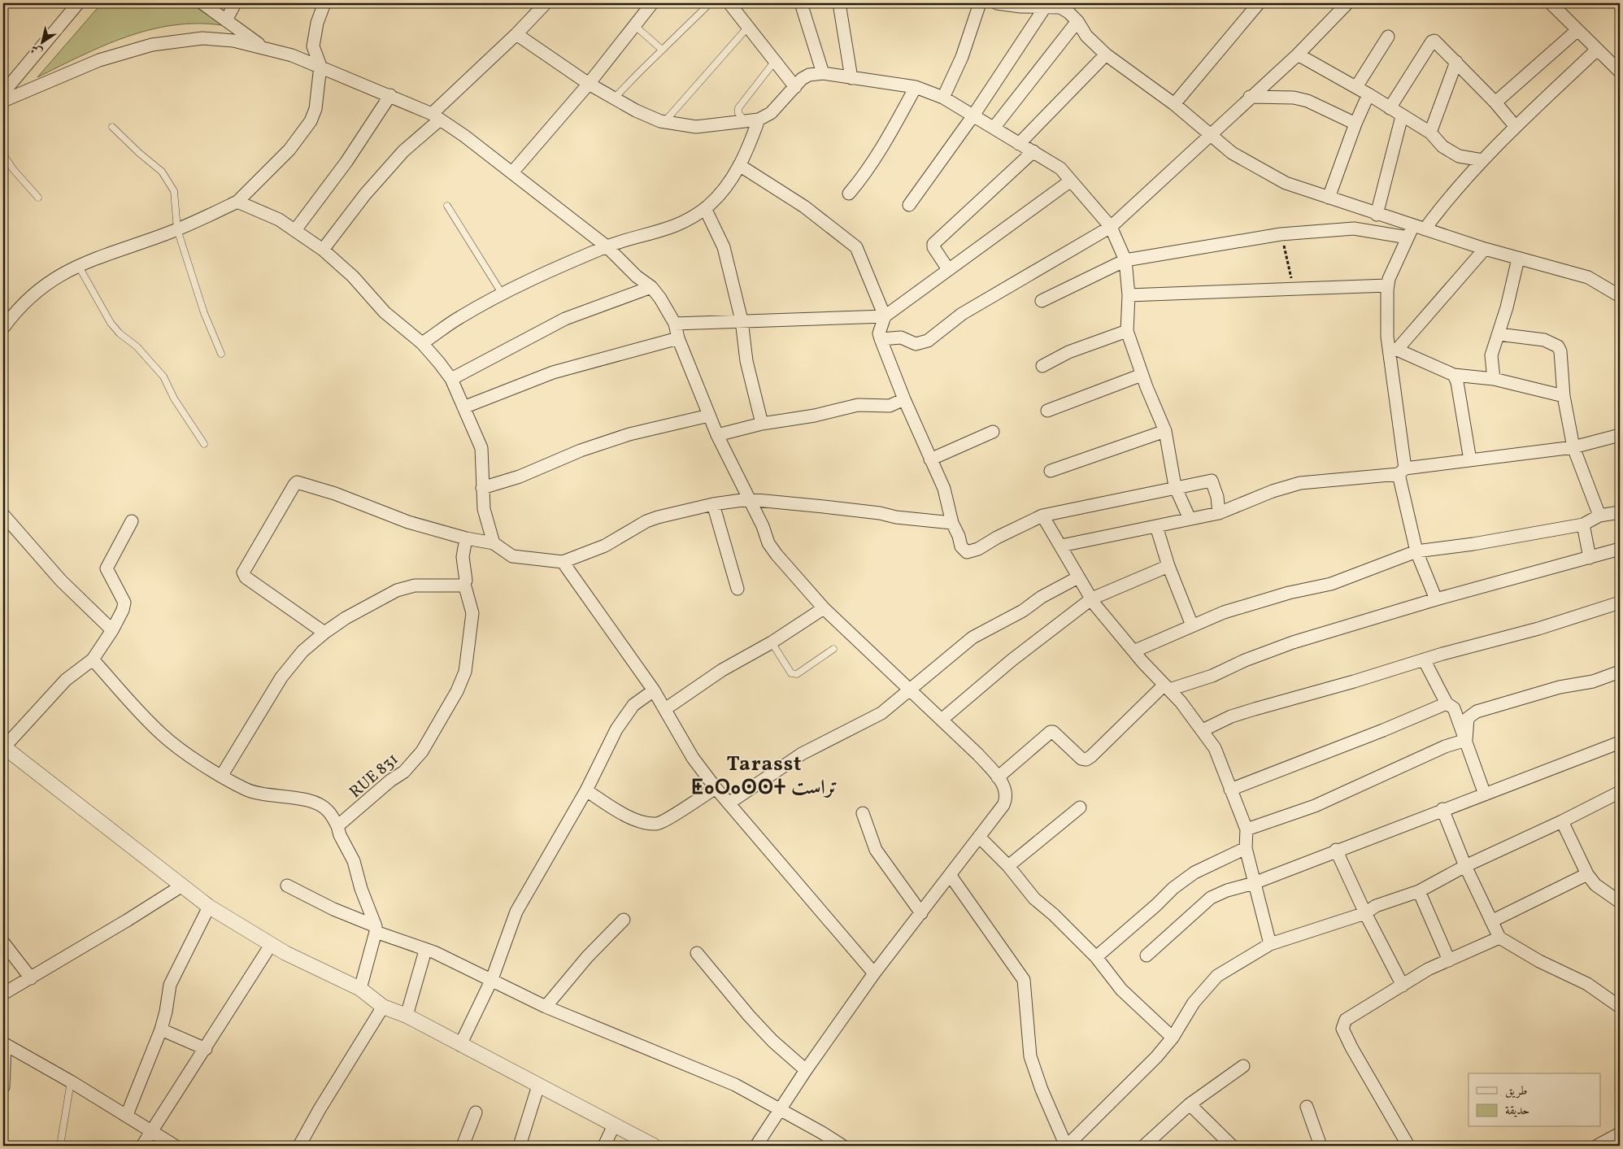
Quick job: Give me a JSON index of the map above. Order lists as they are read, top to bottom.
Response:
{
  "streets": {
    "street": ["RUE 831"]
  },
  "districts": ["Tarasst ⵟⴰⵔⴰⵙⵙⵜ تراست"],
  "legend": ["طريق", "حديقة"],
  "north": "bottom left"
}
